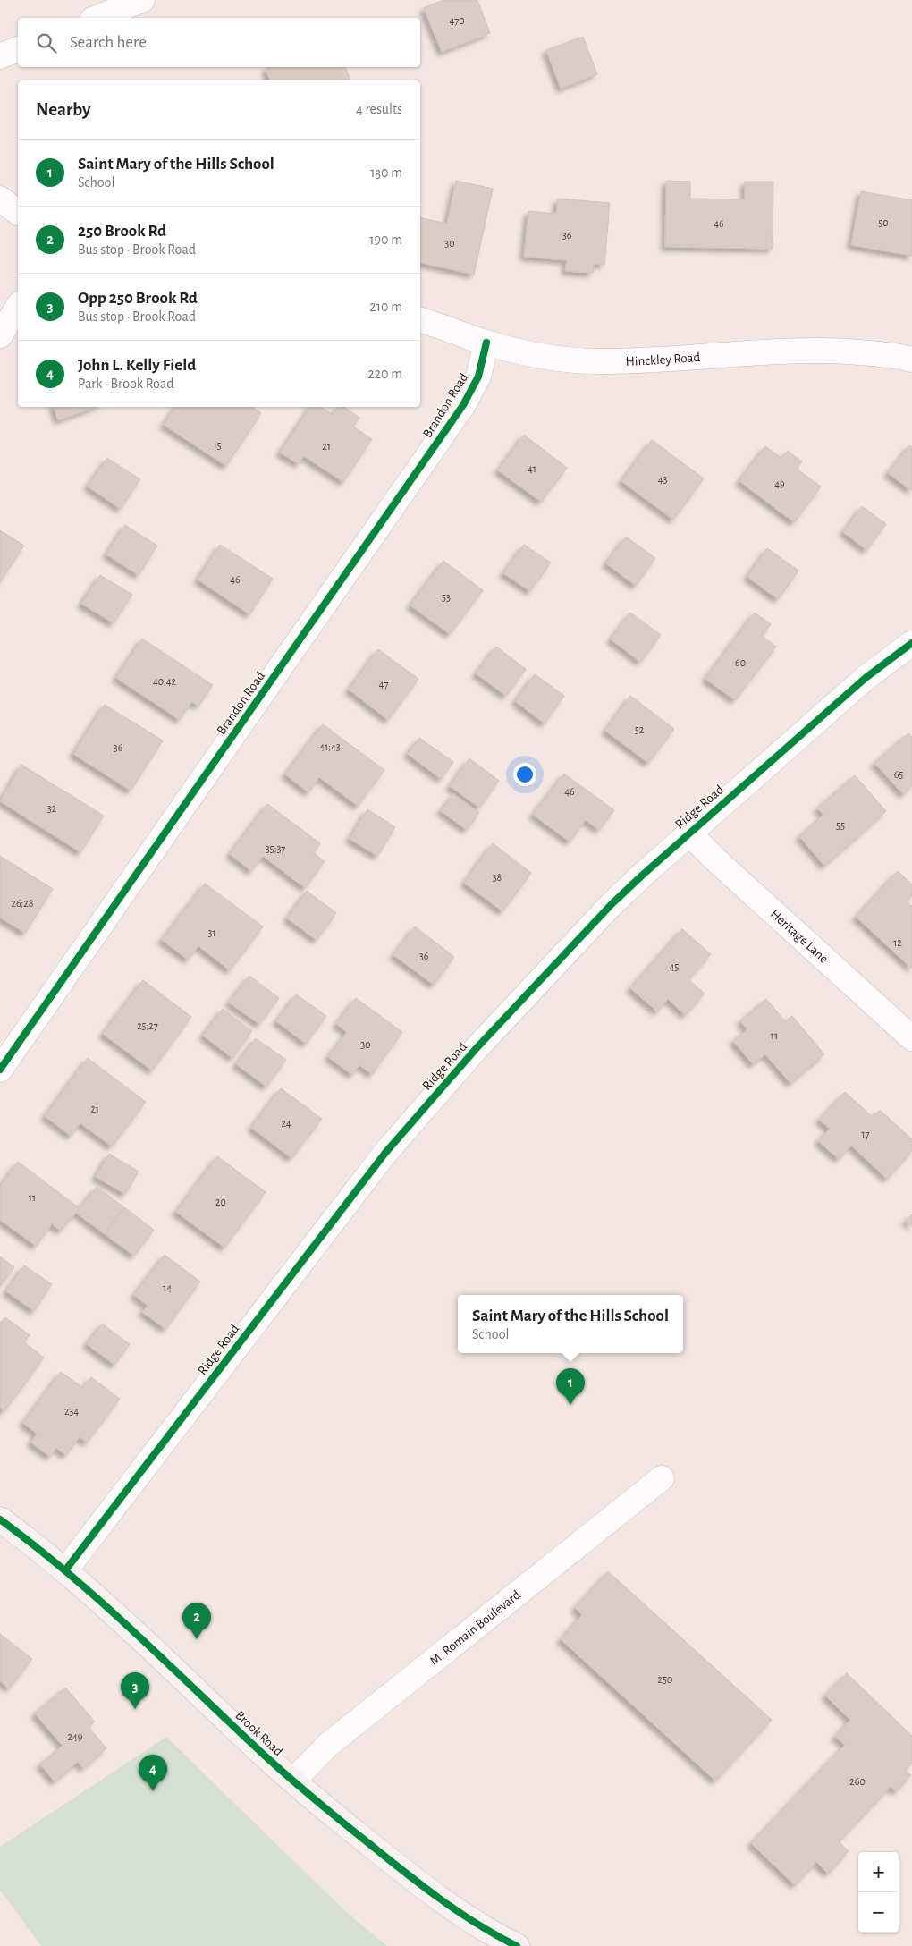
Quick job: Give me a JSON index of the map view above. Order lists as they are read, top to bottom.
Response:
{
  "streets": {
    "main road": ["Brook Road"],
    "street": [
      "Hinckley Road",
      "Brandon Road",
      "Ridge Road",
      "Heritage Lane",
      "M. Romain Boulevard"
    ]
  },
  "crossings": [
    ["Hinckley Road", "Brandon Road"],
    ["Ridge Road", "Heritage Lane"],
    ["Ridge Road", "Brook Road"],
    ["M. Romain Boulevard", "Brook Road"]
  ],
  "house_numbers": [
    "470",
    "50",
    "46",
    "36",
    "30",
    "15",
    "21",
    "41",
    "43",
    "49",
    "46",
    "53",
    "60",
    "40;42",
    "47",
    "52",
    "41;43",
    "36",
    "65",
    "46",
    "32",
    "55",
    "35;37",
    "38",
    "26;28",
    "31",
    "12",
    "36",
    "45",
    "25;27",
    "11",
    "30",
    "21",
    "24",
    "17",
    "11",
    "20",
    "14",
    "234",
    "250",
    "249",
    "260"
  ],
  "page": {
    "search": "Search here",
    "heading": ["Nearby", "4 results"],
    "list": [
      {
        "mark": "1",
        "name": "Saint Mary of the Hills School",
        "note": "School",
        "value": "130 m"
      },
      {
        "mark": "2",
        "name": "250 Brook Rd",
        "note": "Bus stop · Brook Road",
        "value": "190 m"
      },
      {
        "mark": "3",
        "name": "Opp 250 Brook Rd",
        "note": "Bus stop · Brook Road",
        "value": "210 m"
      },
      {
        "mark": "4",
        "name": "John L. Kelly Field",
        "note": "Park · Brook Road",
        "value": "220 m"
      }
    ],
    "popup": ["Saint Mary of the Hills School", "School"],
    "pins": [
      "1",
      "2",
      "3",
      "4"
    ],
    "map_buttons": ["+", "−"]
  }
}
